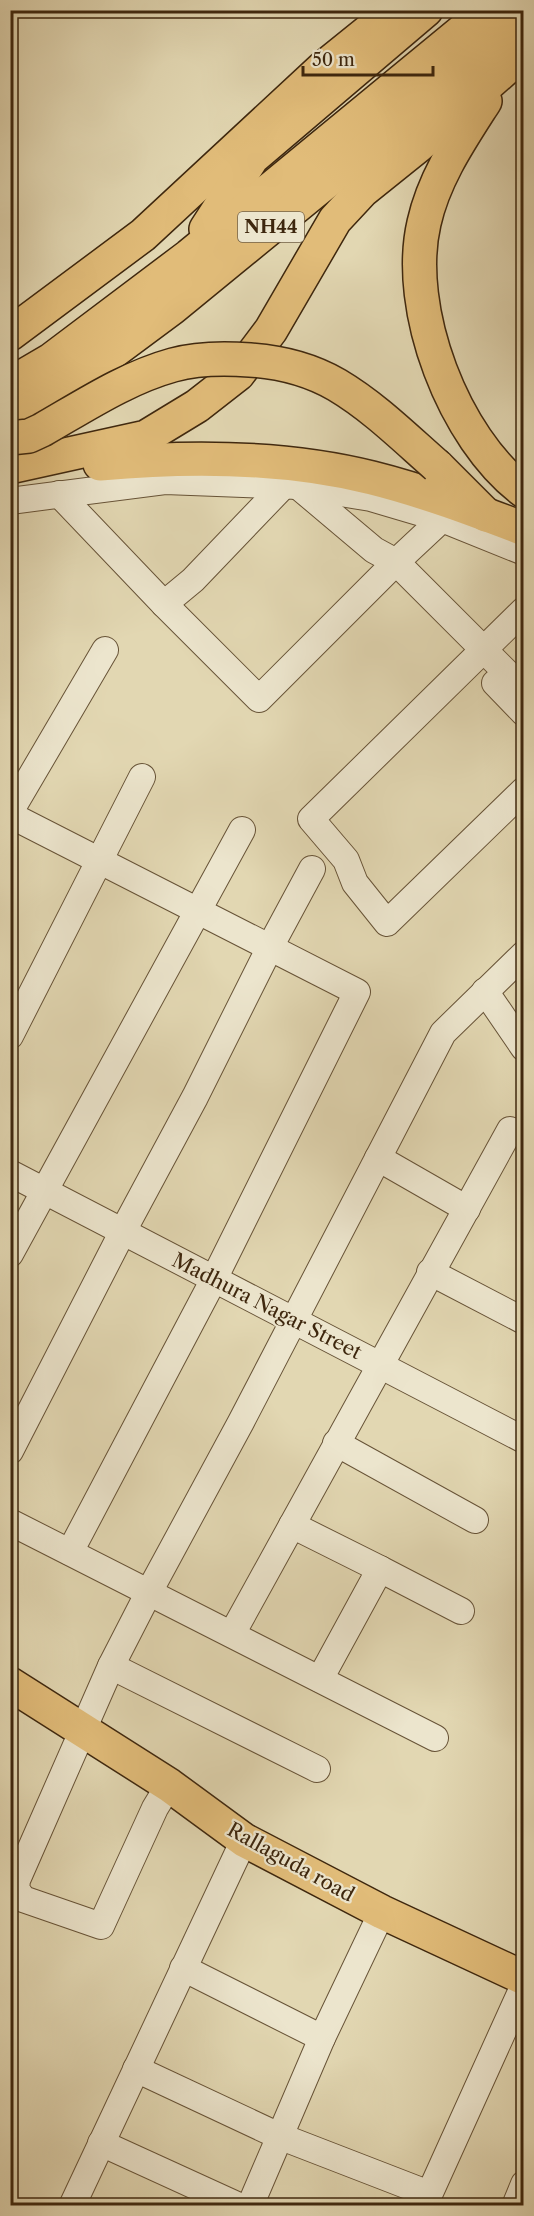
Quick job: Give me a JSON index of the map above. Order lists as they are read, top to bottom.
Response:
{
  "streets": {
    "main road": ["NH44", "Rallaguda road"],
    "street": ["Madhura Nagar Street"]
  },
  "scale_bar": "50 m"
}
